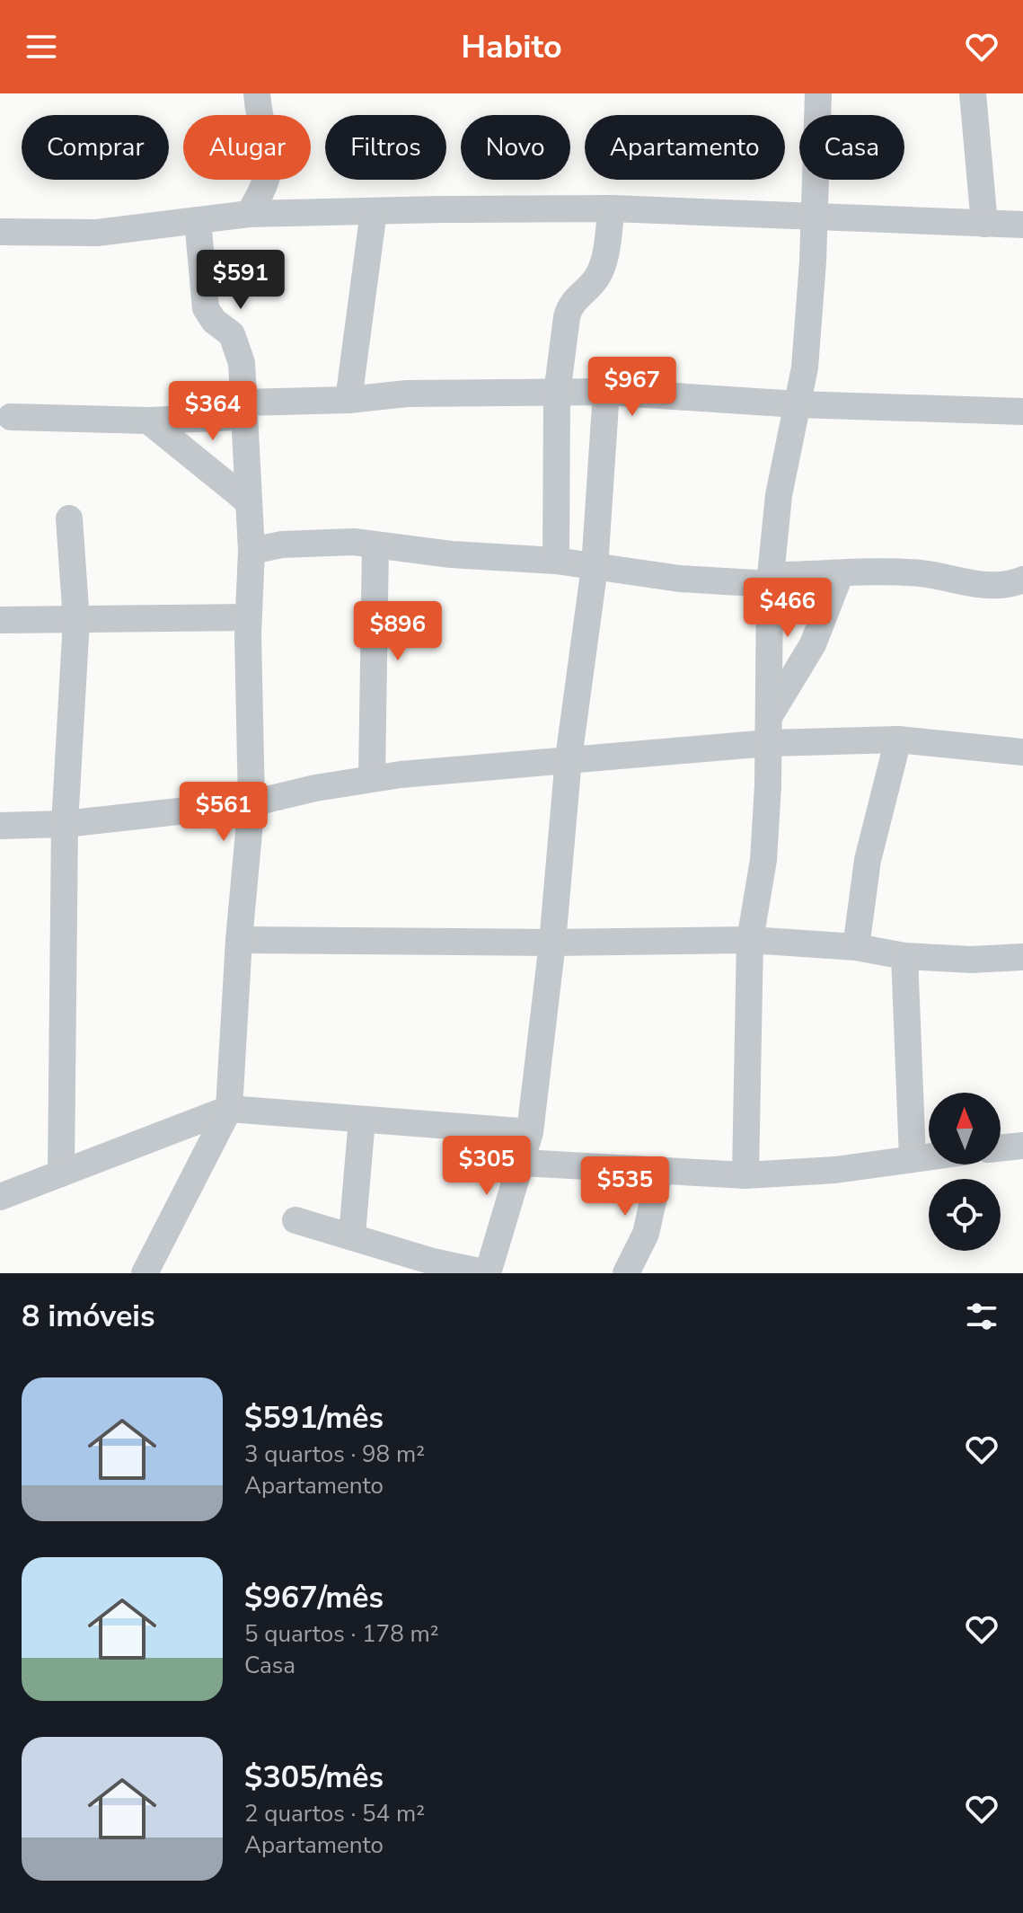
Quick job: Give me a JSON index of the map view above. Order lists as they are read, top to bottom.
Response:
{
  "north": "top",
  "page": {
    "header": "Habito",
    "chip": [
      "Comprar",
      "Alugar",
      "Filtros",
      "Novo",
      "Apartamento",
      "Casa"
    ],
    "price": [
      "$591",
      "$967",
      "$364",
      "$466",
      "$896",
      "$561",
      "$305",
      "$535"
    ],
    "heading": "8 imóveis",
    "list": [
      {
        "name": "$591/mês",
        "note": "3 quartos · 98 m² · Apartamento"
      },
      {
        "name": "$967/mês",
        "note": "5 quartos · 178 m² · Casa"
      },
      {
        "name": "$305/mês",
        "note": "2 quartos · 54 m² · Apartamento"
      }
    ]
  }
}
